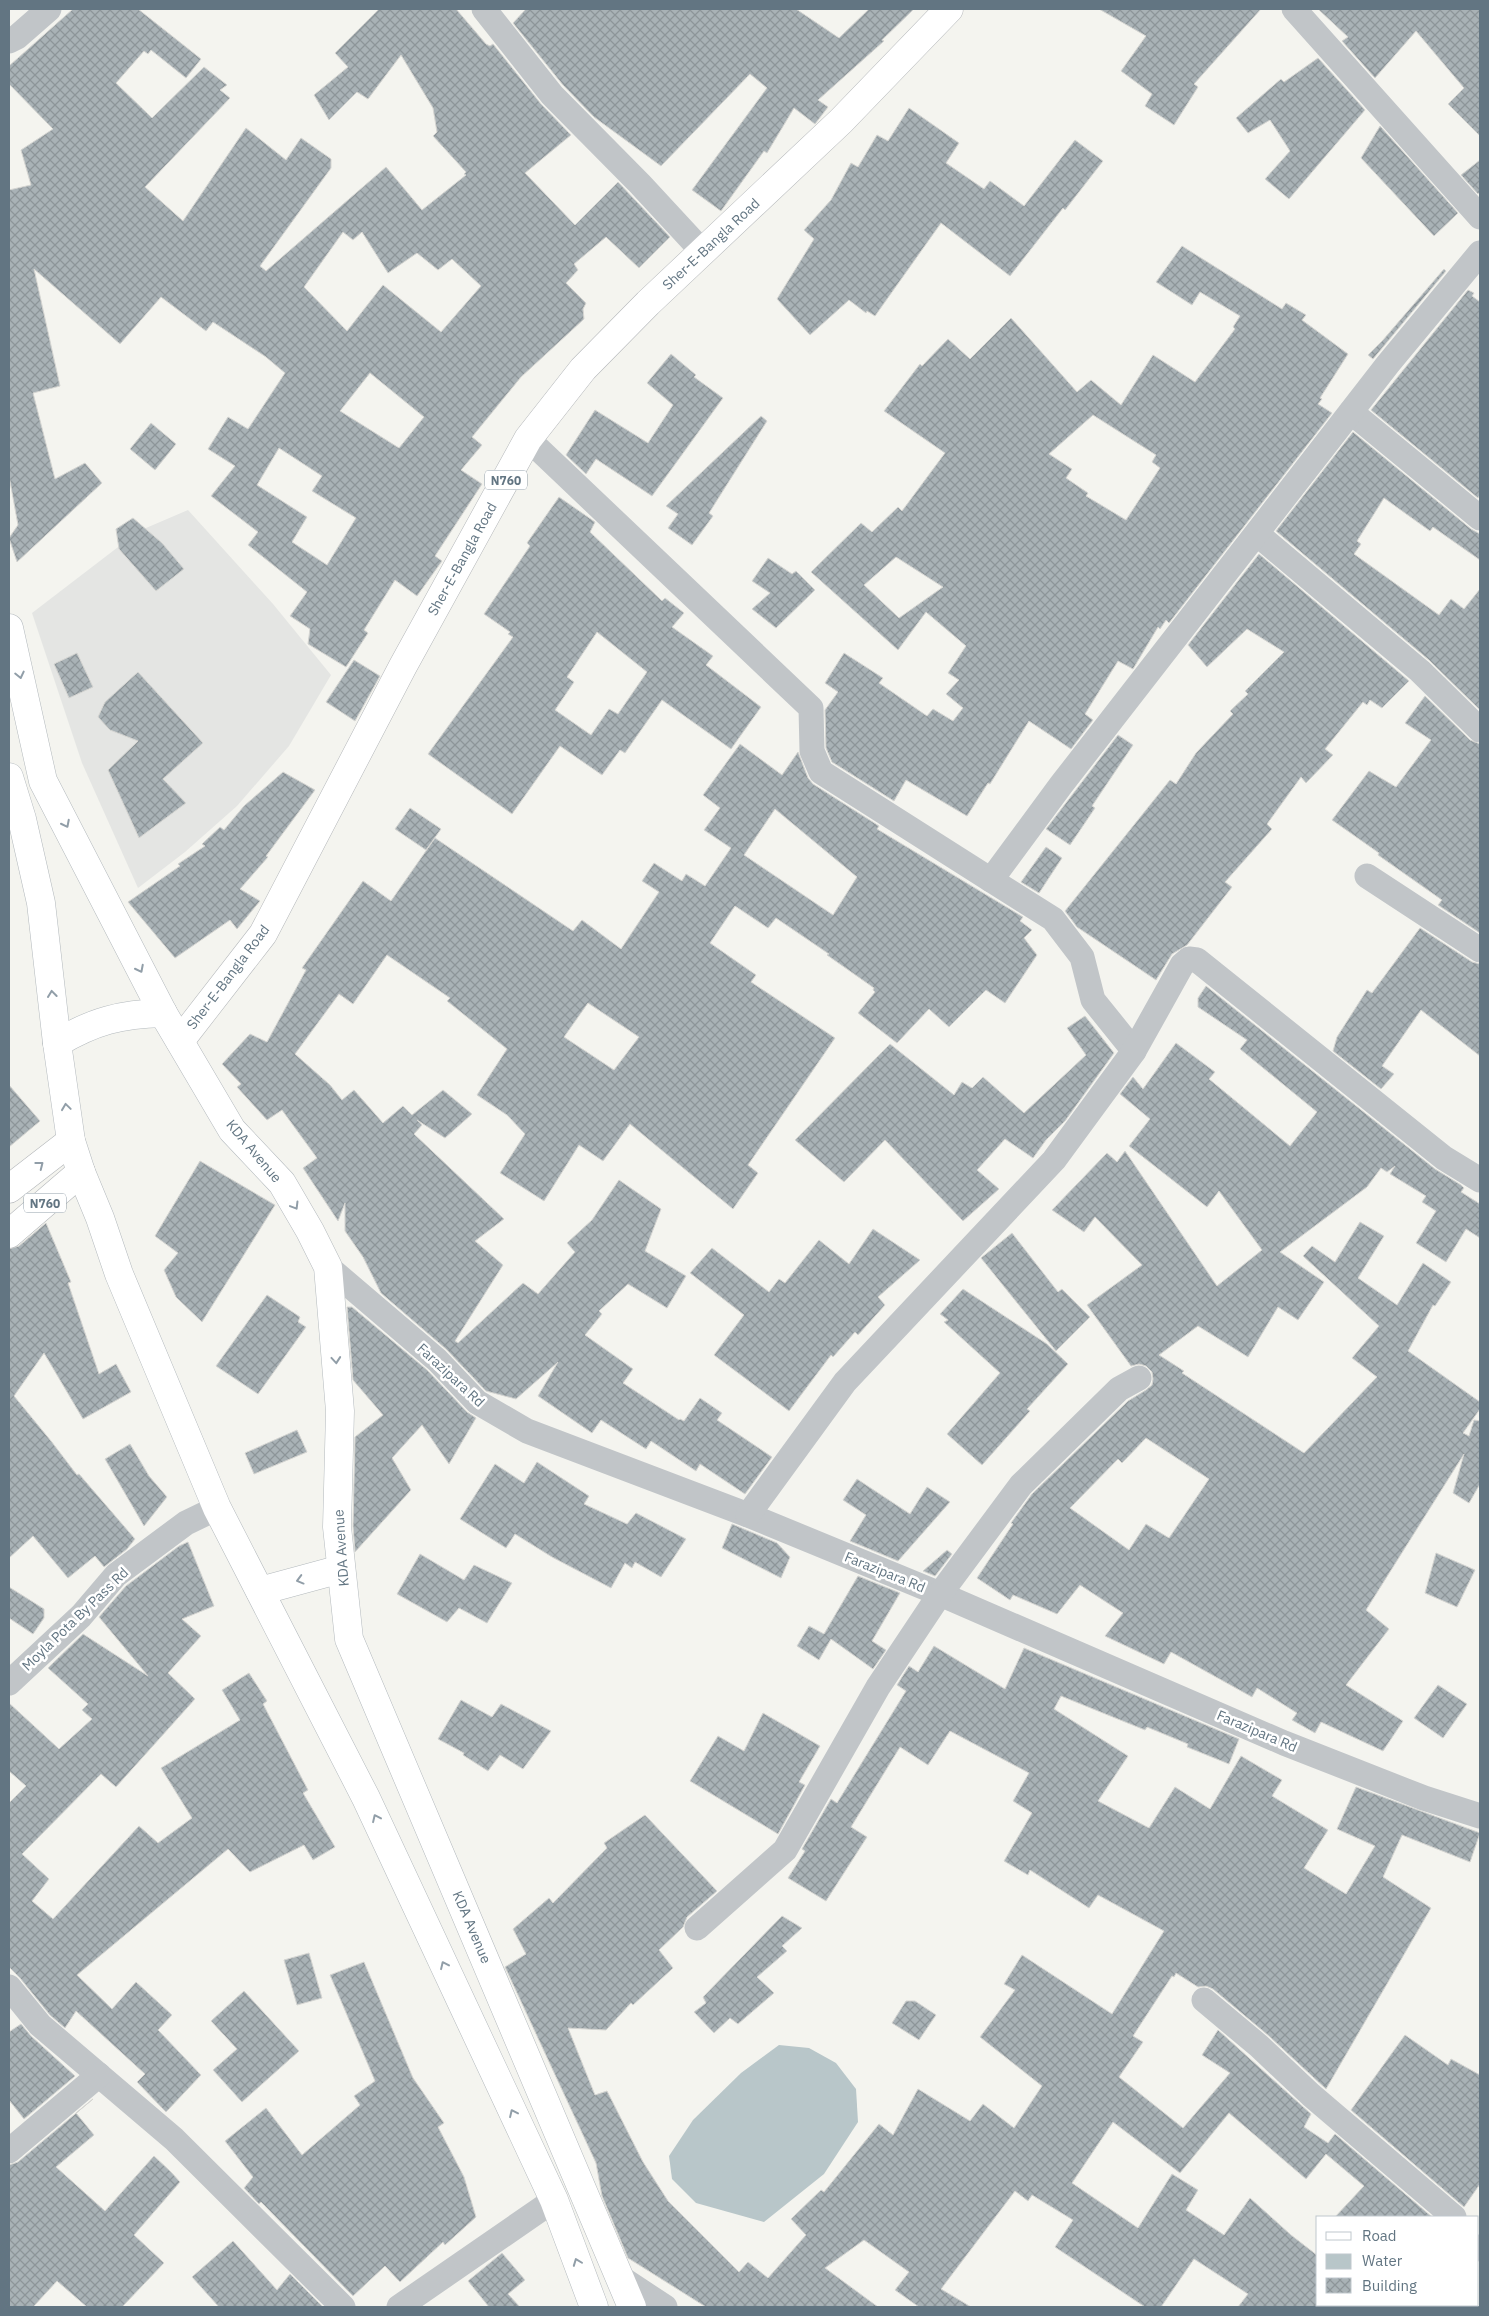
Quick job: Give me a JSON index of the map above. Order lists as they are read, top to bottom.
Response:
{
  "streets": {
    "main road": ["Sher-E-Bangla Road", "N760", "KDA Avenue"],
    "street": ["Farazipara Rd", "Moyla Pota By Pass Rd"]
  },
  "crossings": [
    ["Sher-E-Bangla Road", "KDA Avenue"],
    ["KDA Avenue", "Farazipara Rd"]
  ],
  "legend": ["Road", "Water", "Building"]
}
